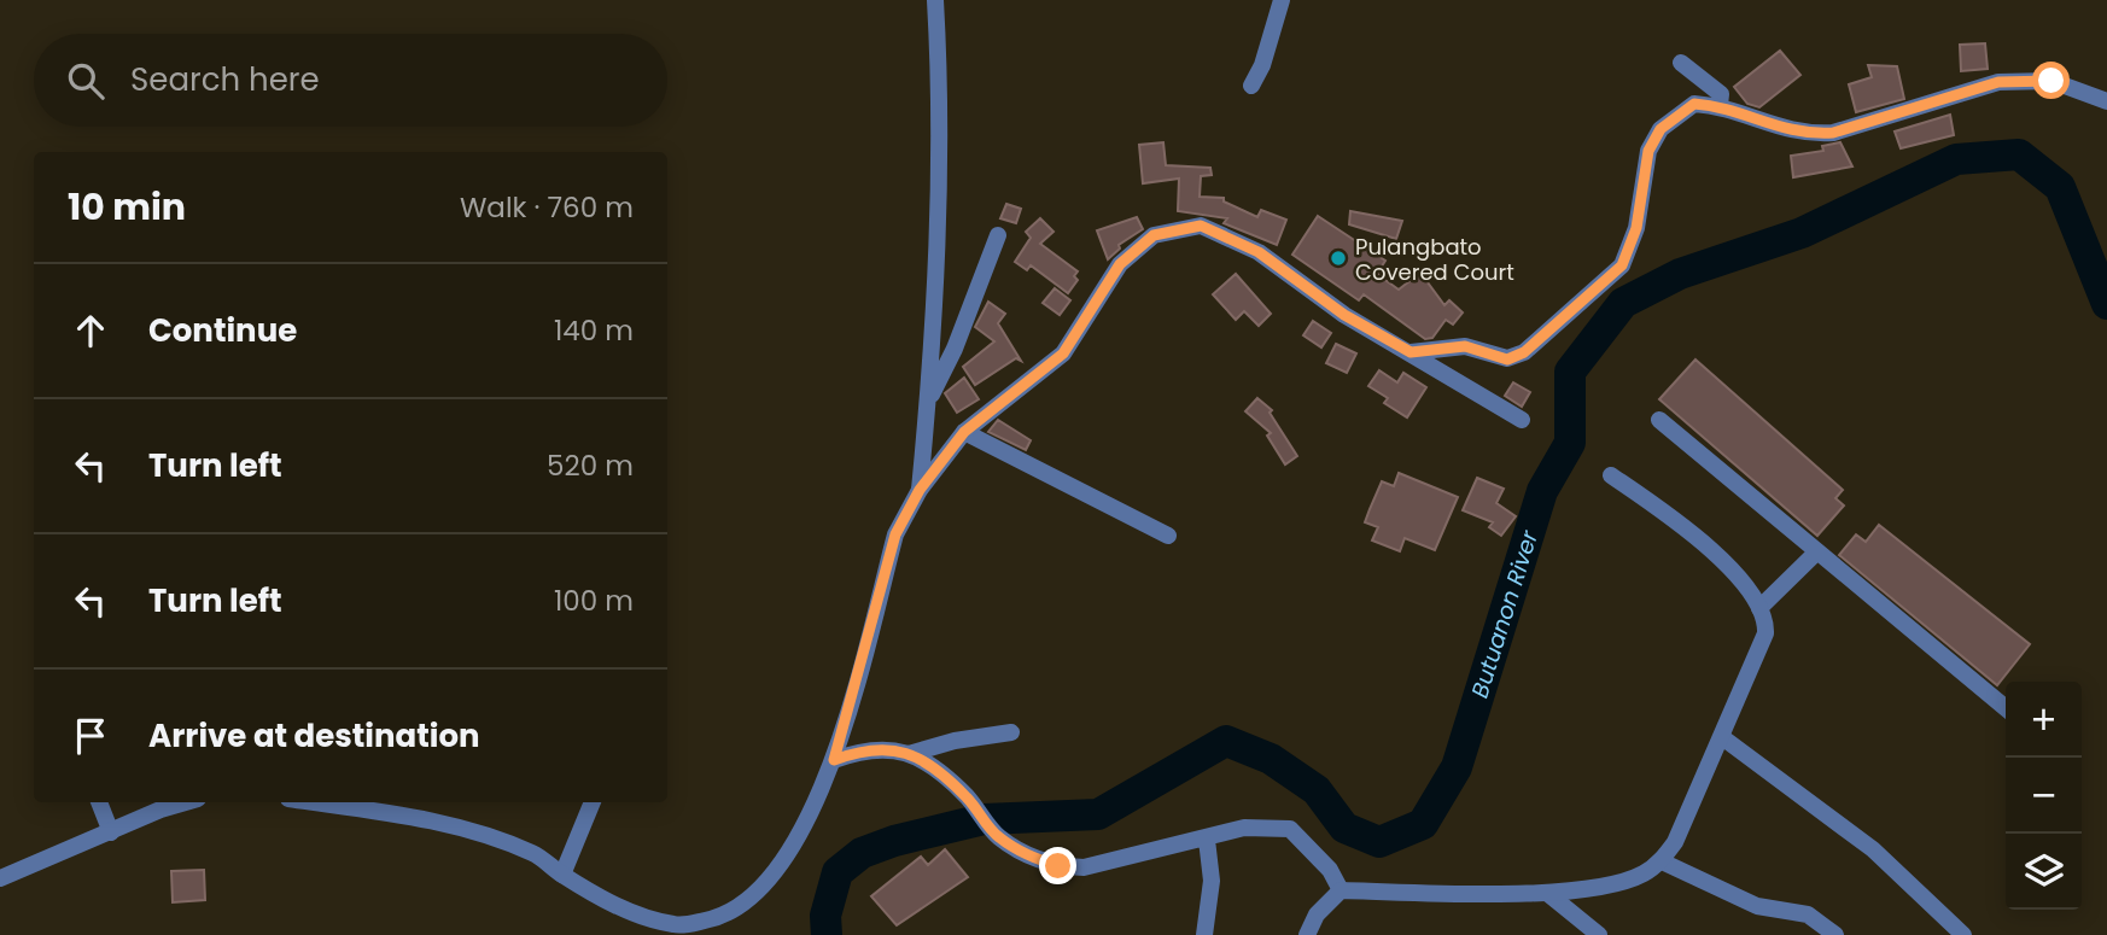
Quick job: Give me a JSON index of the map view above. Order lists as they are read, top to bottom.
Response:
{
  "water": ["Butuanon River"],
  "places": ["Pulangbato Covered Court"],
  "page": {
    "search": "Search here",
    "heading": ["10 min", "Walk · 760 m"],
    "list": [
      ["Continue", "140 m"],
      ["Turn left", "520 m"],
      ["Turn left", "100 m"],
      "Arrive at destination"
    ],
    "map_buttons": ["+", "−"]
  }
}
